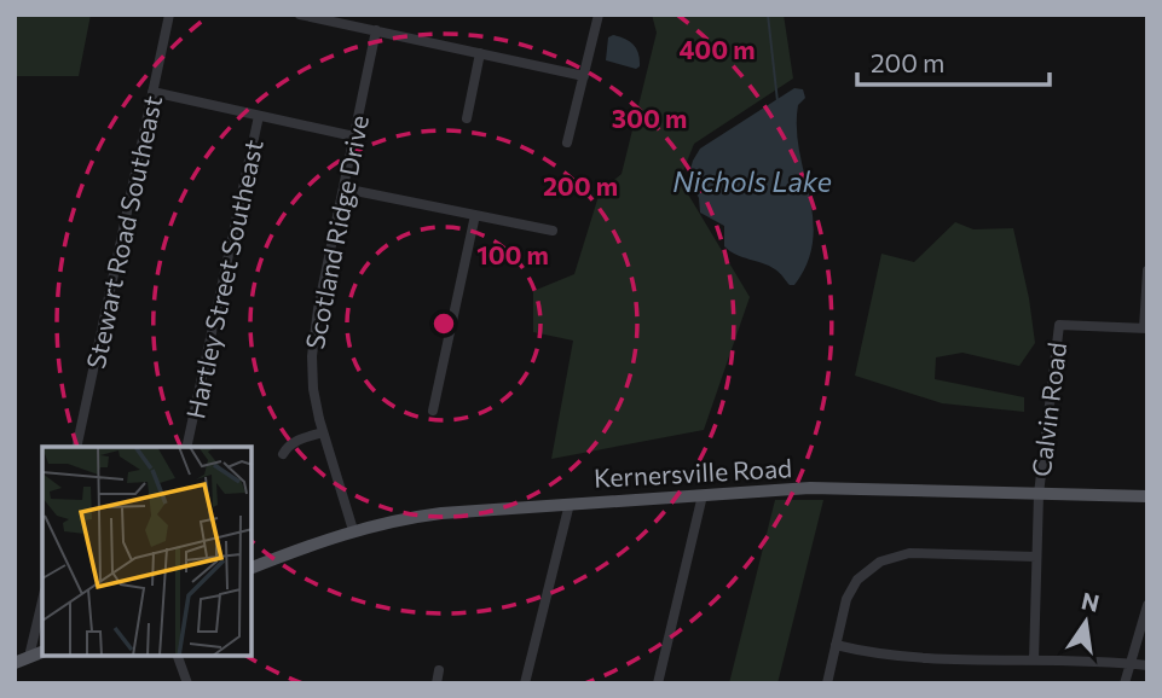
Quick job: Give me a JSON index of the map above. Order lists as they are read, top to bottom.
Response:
{
  "streets": {
    "main road": ["Kernersville Road"],
    "street": [
      "Stewart Road Southeast",
      "Scotland Ridge Drive",
      "Hartley Street Southeast",
      "Calvin Road"
    ]
  },
  "crossings": [
    ["Stewart Road Southeast", "Hartley Street Southeast"],
    ["Scotland Ridge Drive", "Kernersville Road"],
    ["Calvin Road", "Kernersville Road"]
  ],
  "water": ["Nichols Lake"],
  "scale_bar": "200 m",
  "north": "top",
  "rings": [
    "400 m",
    "300 m",
    "200 m",
    "100 m"
  ]
}
